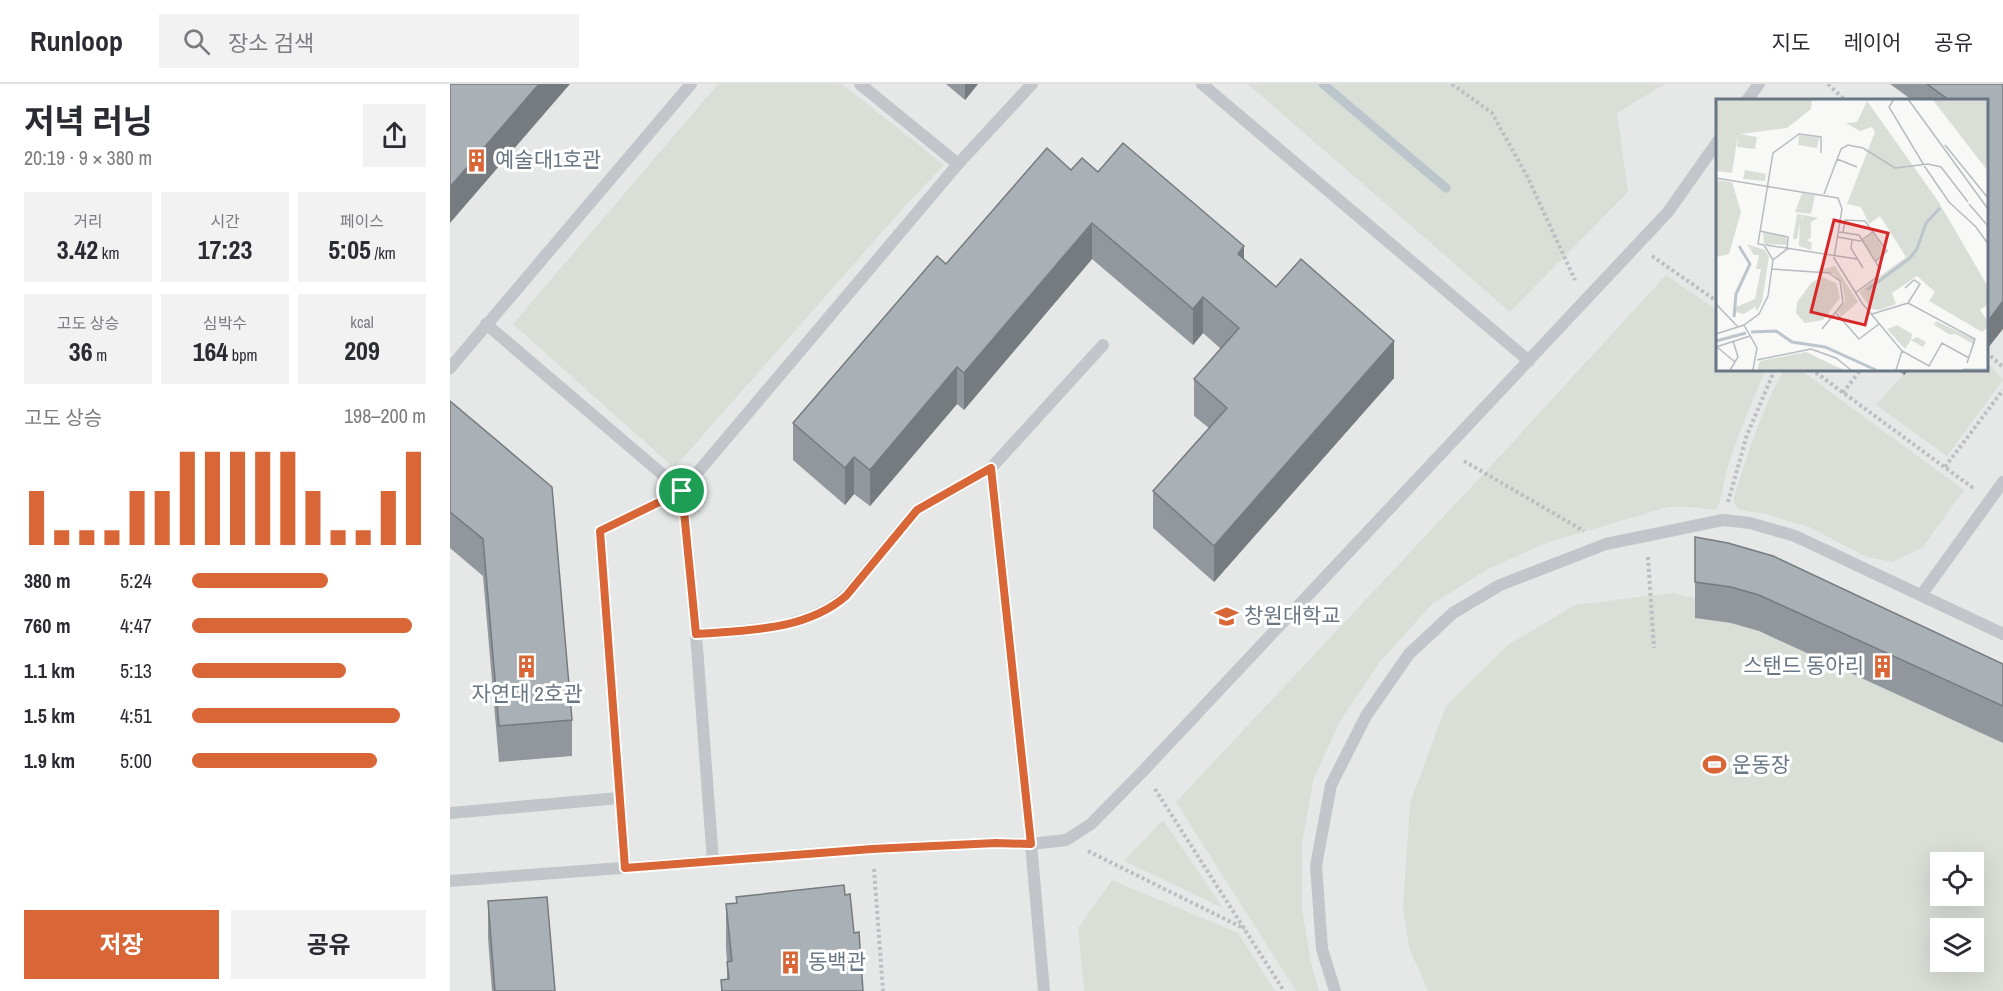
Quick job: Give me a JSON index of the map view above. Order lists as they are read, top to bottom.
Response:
{
  "places": {
    "building": [
      "예술대1호관",
      "자연대 2호관",
      "스탠드 동아리",
      "동백관"
    ],
    "school or university": ["창원대학교"],
    "sports": ["운동장"]
  },
  "page": {
    "header": "Runloop",
    "search": "장소 검색",
    "nav": ["지도", "레이어", "공유"],
    "heading": ["저녁 러닝", "20:19 · 9 × 380 m"],
    "stats": [
      ["거리", "3.42 km"],
      ["시간", "17:23"],
      ["페이스", "5:05 /km"],
      ["고도 상승", "36 m"],
      ["심박수", "164 bpm"],
      ["kcal", "209"]
    ],
    "chart": ["고도 상승", "198–200 m"],
    "list": [
      {
        "name": "380 m",
        "note": "5:24"
      },
      {
        "name": "760 m",
        "note": "4:47"
      },
      {
        "name": "1.1 km",
        "note": "5:13"
      },
      {
        "name": "1.5 km",
        "note": "4:51"
      },
      {
        "name": "1.9 km",
        "note": "5:00"
      }
    ],
    "buttons": ["저장", "공유"]
  }
}
